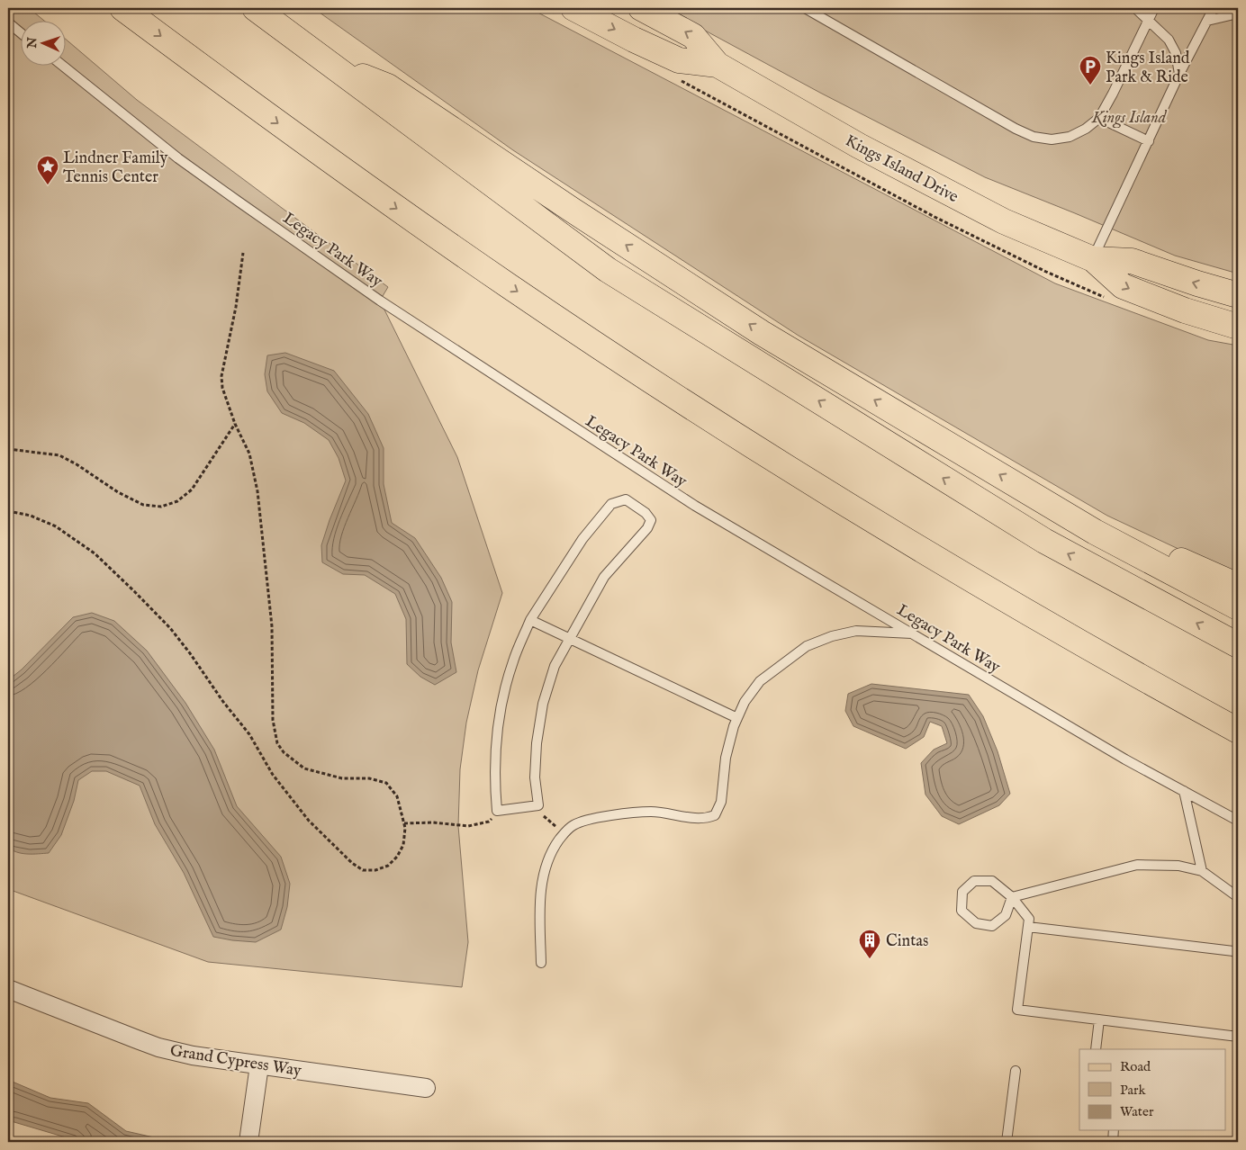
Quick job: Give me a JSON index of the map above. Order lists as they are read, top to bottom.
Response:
{
  "streets": {
    "main road": ["Kings Island Drive"],
    "street": ["Grand Cypress Way"],
    "lane": ["Legacy Park Way"]
  },
  "parks": ["Kings Island"],
  "places": {
    "parking": ["Kings Island Park & Ride"],
    "place": ["Lindner Family Tennis Center"],
    "building": ["Cintas"]
  },
  "legend": ["Road", "Park", "Water"],
  "north": "left"
}
